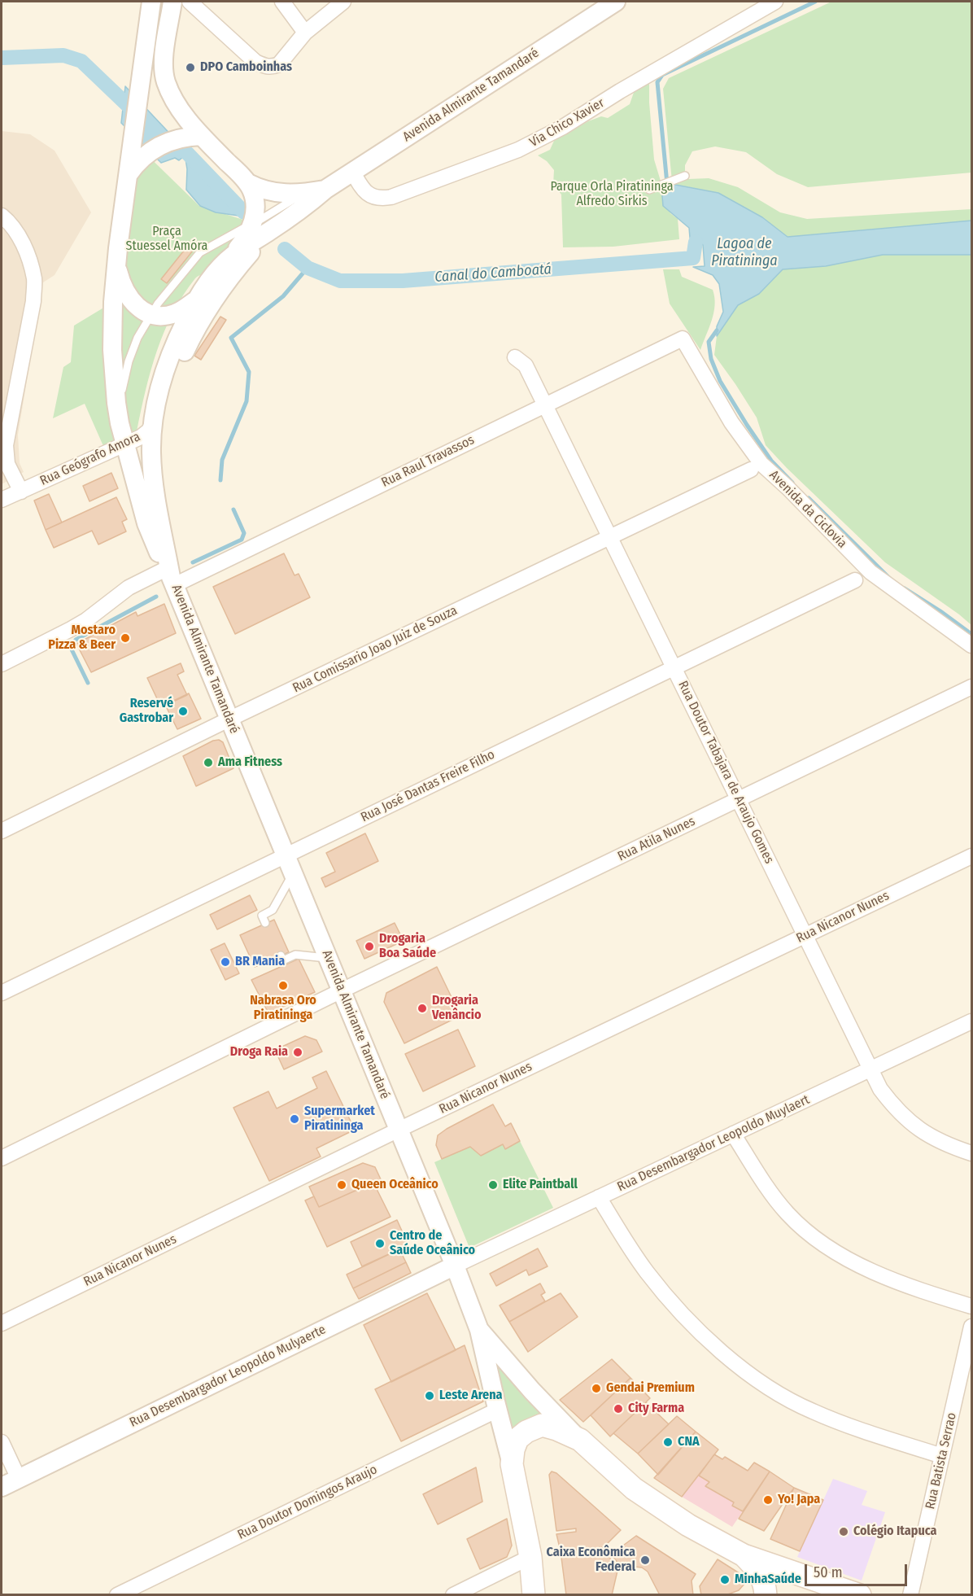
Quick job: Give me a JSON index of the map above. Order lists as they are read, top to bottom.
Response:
{
  "streets": {
    "main road": ["Avenida Almirante Tamandaré"],
    "street": [
      "Via Chico Xavier",
      "Rua Geógrafo Amora",
      "Rua Raul Travassos",
      "Avenida da Ciclovia",
      "Rua Comissario Joao Juiz de Souza",
      "Rua Doutor Tabajara de Araujo Gomes",
      "Rua José Dantas Freire Filho",
      "Rua Atila Nunes",
      "Rua Nicanor Nunes",
      "Rua Desembargador Leopoldo Muylaert",
      "Rua Desembargador Leopoldo Mulyaerte",
      "Rua Batista Serrao",
      "Rua Doutor Domingos Araujo"
    ]
  },
  "crossings": [
    ["Avenida Almirante Tamandaré", "Via Chico Xavier"],
    ["Avenida Almirante Tamandaré", "Rua Geógrafo Amora"],
    ["Avenida Almirante Tamandaré", "Rua Raul Travassos"],
    ["Avenida Almirante Tamandaré", "Rua Comissario Joao Juiz de Souza"],
    ["Avenida Almirante Tamandaré", "Rua José Dantas Freire Filho"],
    ["Avenida Almirante Tamandaré", "Rua Atila Nunes"],
    ["Avenida Almirante Tamandaré", "Rua Nicanor Nunes"],
    ["Avenida Almirante Tamandaré", "Rua Desembargador Leopoldo Muylaert"],
    ["Avenida Almirante Tamandaré", "Rua Desembargador Leopoldo Mulyaerte"],
    ["Avenida Almirante Tamandaré", "Rua Doutor Domingos Araujo"],
    ["Rua Raul Travassos", "Avenida da Ciclovia"],
    ["Rua Raul Travassos", "Rua Doutor Tabajara de Araujo Gomes"],
    ["Rua Comissario Joao Juiz de Souza", "Rua Doutor Tabajara de Araujo Gomes"],
    ["Rua Doutor Tabajara de Araujo Gomes", "Rua José Dantas Freire Filho"],
    ["Rua Doutor Tabajara de Araujo Gomes", "Rua Atila Nunes"],
    ["Rua Doutor Tabajara de Araujo Gomes", "Rua Nicanor Nunes"],
    ["Rua Doutor Tabajara de Araujo Gomes", "Rua Desembargador Leopoldo Muylaert"],
    ["Rua Desembargador Leopoldo Muylaert", "Rua Desembargador Leopoldo Mulyaerte"]
  ],
  "water": ["Lagoa de Piratininga", "Canal do Camboatá"],
  "parks": ["Parque Orla Piratininga Alfredo Sirkis", "Praça Stuessel Amóra"],
  "places": [
    "DPO Camboinhas",
    "Mostaro Pizza & Beer",
    "Reservé Gastrobar",
    "Ama Fitness",
    "Drogaria Boa Saúde",
    "BR Mania",
    "Nabrasa Oro Piratininga",
    "Drogaria Venâncio",
    "Droga Raia",
    "Supermarket Piratininga",
    "Queen Oceânico",
    "Elite Paintball",
    "Centro de Saúde Oceânico",
    "Gendai Premium",
    "Leste Arena",
    "City Farma",
    "CNA",
    "Yo! Japa",
    "Colégio Itapuca",
    "Caixa Econômica Federal",
    "MinhaSaúde"
  ],
  "scale_bar": "50 m"
}
